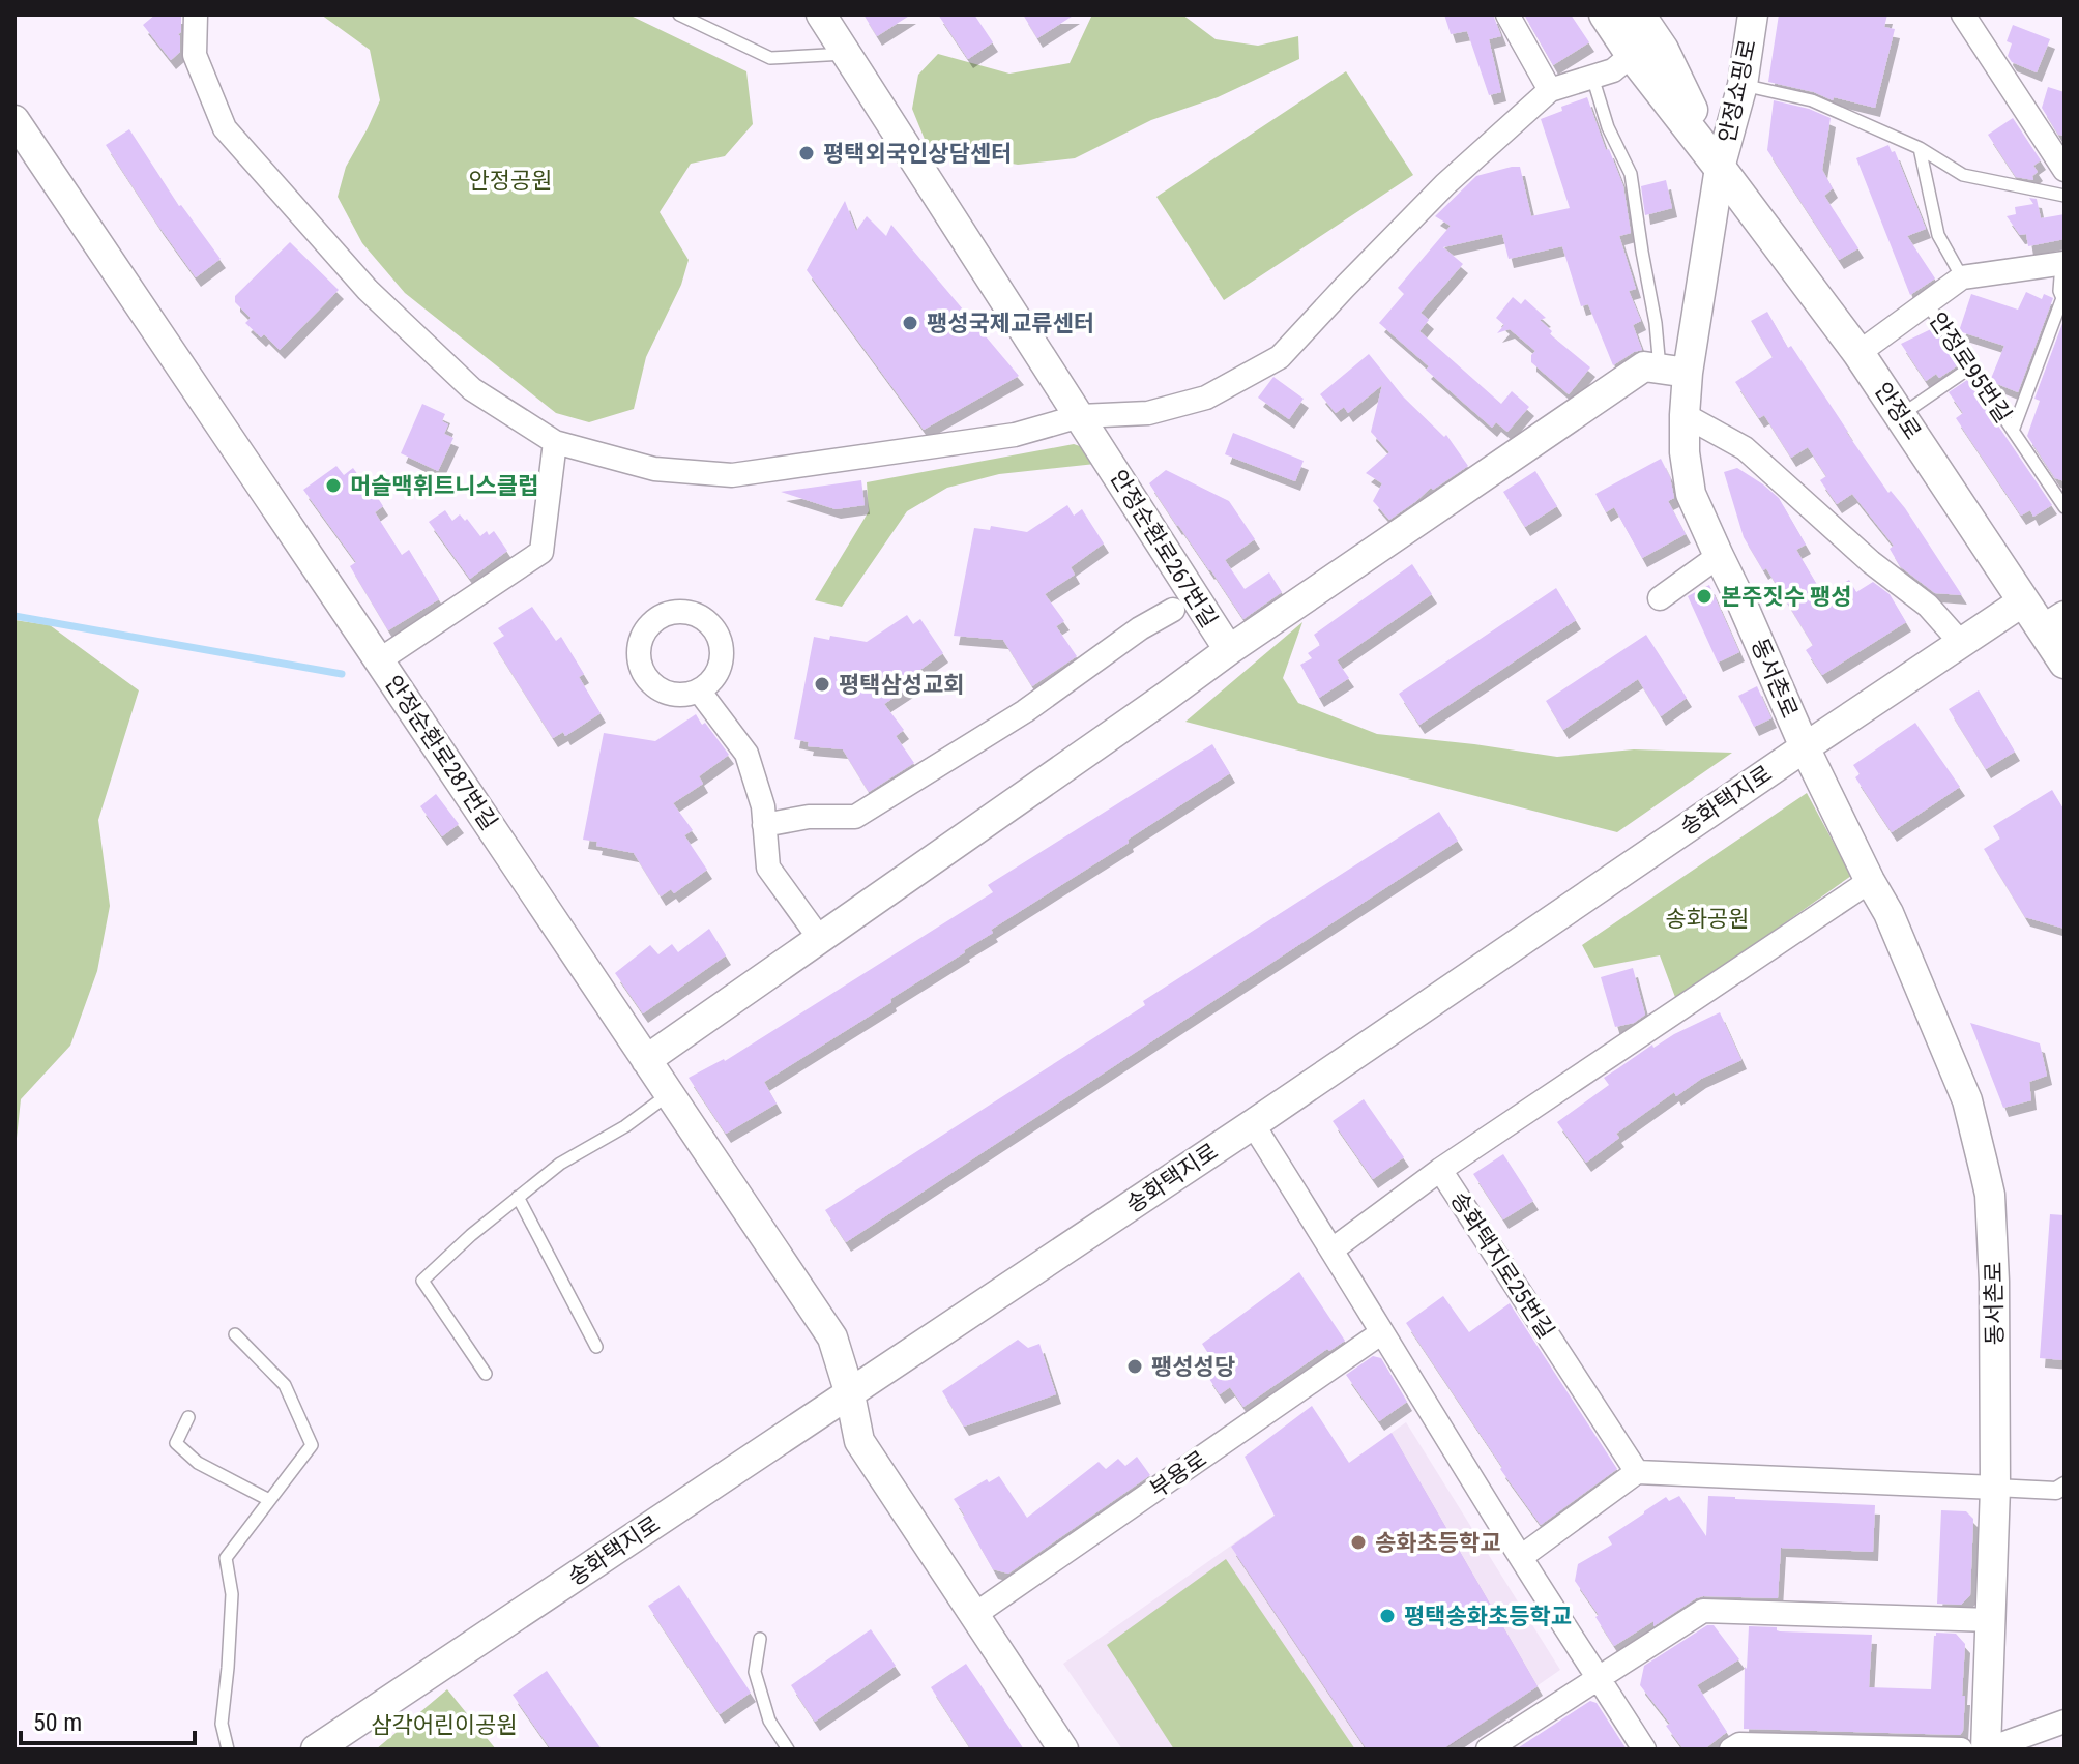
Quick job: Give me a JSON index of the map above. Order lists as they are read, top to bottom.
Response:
{
  "streets": {
    "main road": ["안정로"],
    "street": [
      "안정쇼핑로",
      "안정로95번길",
      "안정순환로267번길",
      "동서촌로",
      "안정순환로287번길",
      "송화택지로",
      "송화택지로25번길",
      "부용로"
    ]
  },
  "crossings": [
    ["안정쇼핑로", "안정로"],
    ["안정쇼핑로", "동서촌로"],
    ["안정로95번길", "안정로"],
    ["안정로", "동서촌로"],
    ["안정로", "송화택지로"],
    ["안정순환로267번길", "안정순환로287번길"],
    ["동서촌로", "송화택지로"],
    ["안정순환로287번길", "송화택지로"]
  ],
  "parks": ["안정공원", "송화공원", "삼각어린이공원"],
  "places": [
    "평택외국인상담센터",
    "팽성국제교류센터",
    "머슬맥휘트니스클럽",
    "본주짓수 팽성",
    "평택삼성교회",
    "팽성성당",
    "송화초등학교",
    "평택송화초등학교"
  ],
  "scale_bar": "50 m"
}
